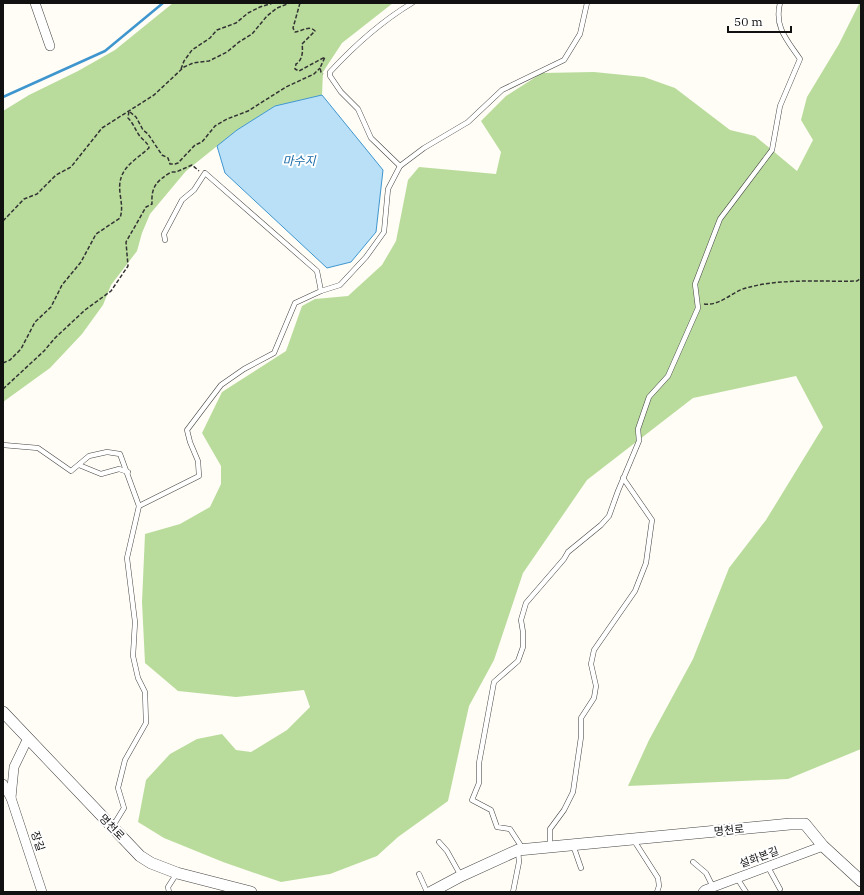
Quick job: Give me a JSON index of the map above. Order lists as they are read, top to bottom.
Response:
{
  "streets": {
    "street": ["명천로", "장길", "설화본길"]
  },
  "crossings": [
    ["명천로", "장길"],
    ["명천로", "설화본길"]
  ],
  "water": ["마수지"],
  "scale_bar": "50 m"
}
